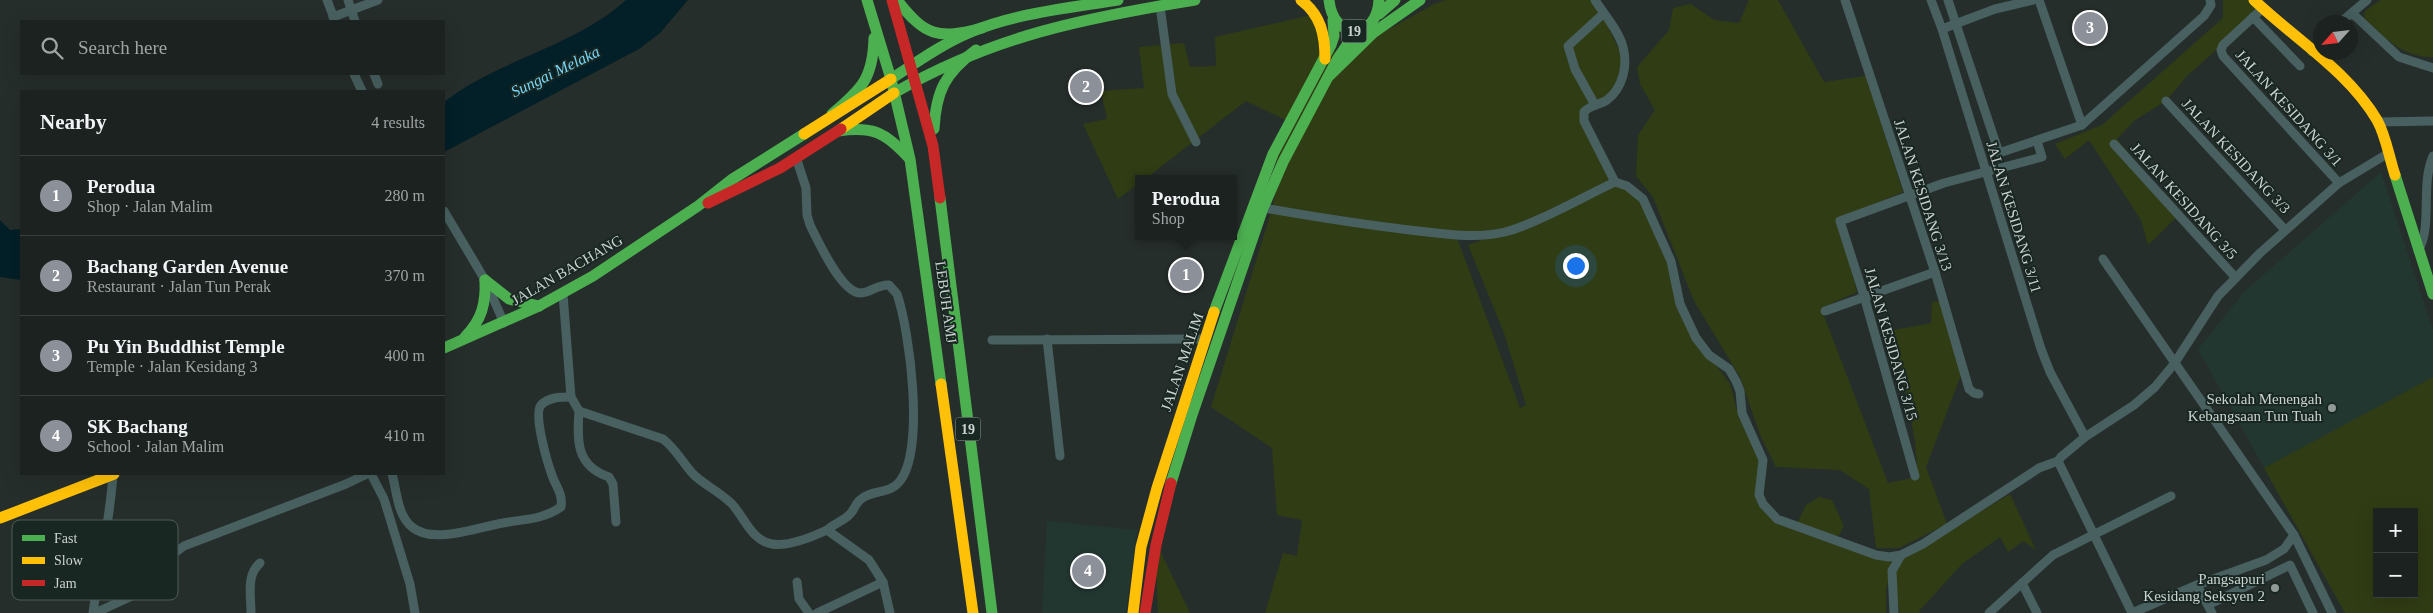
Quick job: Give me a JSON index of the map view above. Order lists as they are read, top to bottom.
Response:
{
  "streets": {
    "main road": [
      "19",
      "JALAN BACHANG",
      "LEBUH AMJ",
      "JALAN MALIM"
    ],
    "street": [
      "JALAN KESIDANG 3/1",
      "JALAN KESIDANG 3/3",
      "JALAN KESIDANG 3/13",
      "JALAN KESIDANG 3/5",
      "JALAN KESIDANG 3/11",
      "JALAN KESIDANG 3/15"
    ]
  },
  "crossings": [
    ["19", "JALAN MALIM"],
    ["JALAN KESIDANG 3/13", "JALAN KESIDANG 3/15"],
    ["JALAN BACHANG", "LEBUH AMJ"]
  ],
  "water": ["Sungai Melaka"],
  "places": ["Sekolah Menengah Kebangsaan Tun Tuah", "Pangsapuri Kesidang Seksyen 2"],
  "legend": ["Fast", "Slow", "Jam"],
  "north": "bottom left",
  "page": {
    "pins": [
      "3",
      "2",
      "1",
      "4"
    ],
    "search": "Search here",
    "heading": ["Nearby", "4 results"],
    "list": [
      {
        "mark": "1",
        "name": "Perodua",
        "note": "Shop · Jalan Malim",
        "value": "280 m"
      },
      {
        "mark": "2",
        "name": "Bachang Garden Avenue",
        "note": "Restaurant · Jalan Tun Perak",
        "value": "370 m"
      },
      {
        "mark": "3",
        "name": "Pu Yin Buddhist Temple",
        "note": "Temple · Jalan Kesidang 3",
        "value": "400 m"
      },
      {
        "mark": "4",
        "name": "SK Bachang",
        "note": "School · Jalan Malim",
        "value": "410 m"
      }
    ],
    "popup": ["Perodua", "Shop"],
    "map_buttons": ["+", "−"]
  }
}
